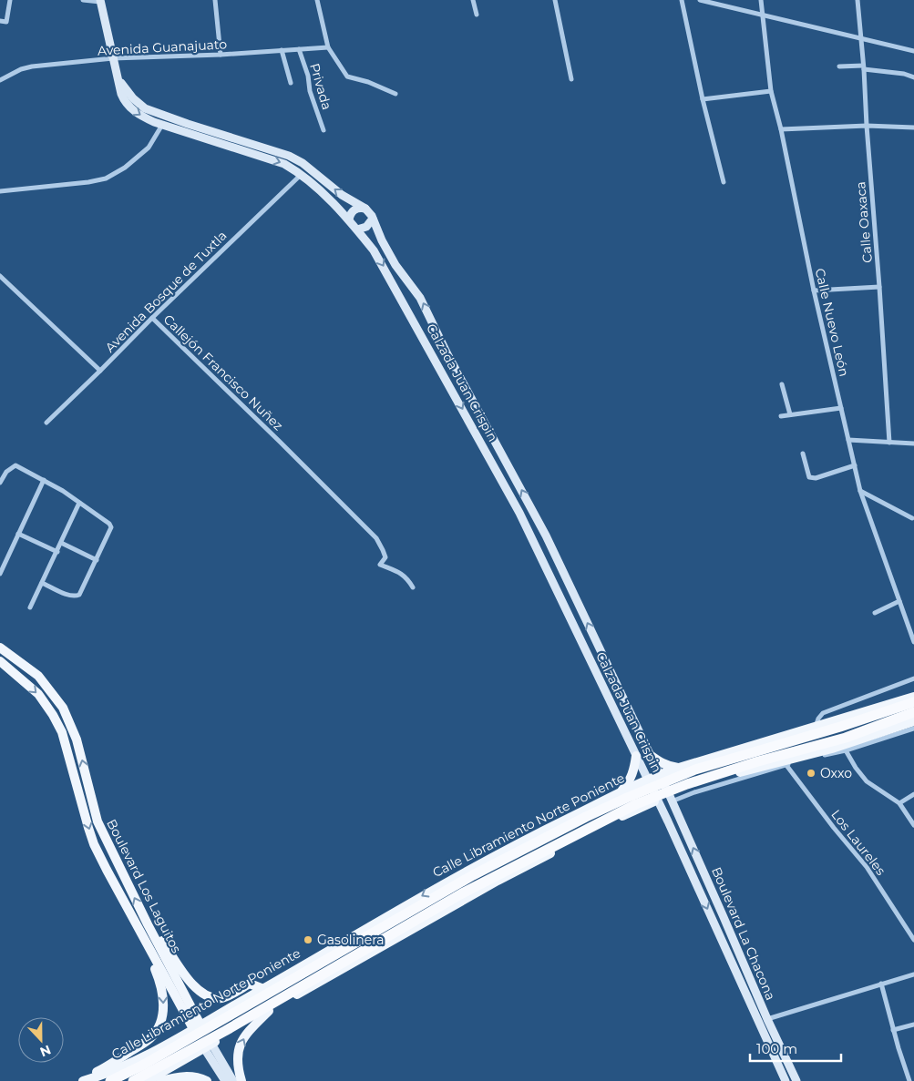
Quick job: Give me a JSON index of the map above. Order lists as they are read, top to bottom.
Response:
{
  "streets": {
    "highway": ["Calle Libramiento Norte Poniente"],
    "main road": ["Calzada Juan Crispin", "Boulevard Los Laguitos", "Boulevard La Chacona"],
    "street": [
      "Avenida Guanajuato",
      "Privada",
      "Calle Oaxaca",
      "Avenida Bosque de Tuxtla",
      "Calle Nuevo León",
      "Callejón Francisco Nuñez",
      "Los Laureles"
    ]
  },
  "crossings": [
    ["Avenida Guanajuato", "Privada"],
    ["Avenida Guanajuato", "Calzada Juan Crispin"],
    ["Avenida Bosque de Tuxtla", "Callejón Francisco Nuñez"],
    ["Avenida Bosque de Tuxtla", "Calzada Juan Crispin"],
    ["Calzada Juan Crispin", "Calle Libramiento Norte Poniente"],
    ["Calzada Juan Crispin", "Boulevard La Chacona"],
    ["Calle Libramiento Norte Poniente", "Los Laureles"],
    ["Calle Libramiento Norte Poniente", "Boulevard Los Laguitos"],
    ["Calle Libramiento Norte Poniente", "Boulevard La Chacona"]
  ],
  "places": ["Oxxo", "Gasolinera"],
  "scale_bar": "100 m",
  "north": "bottom"
}
